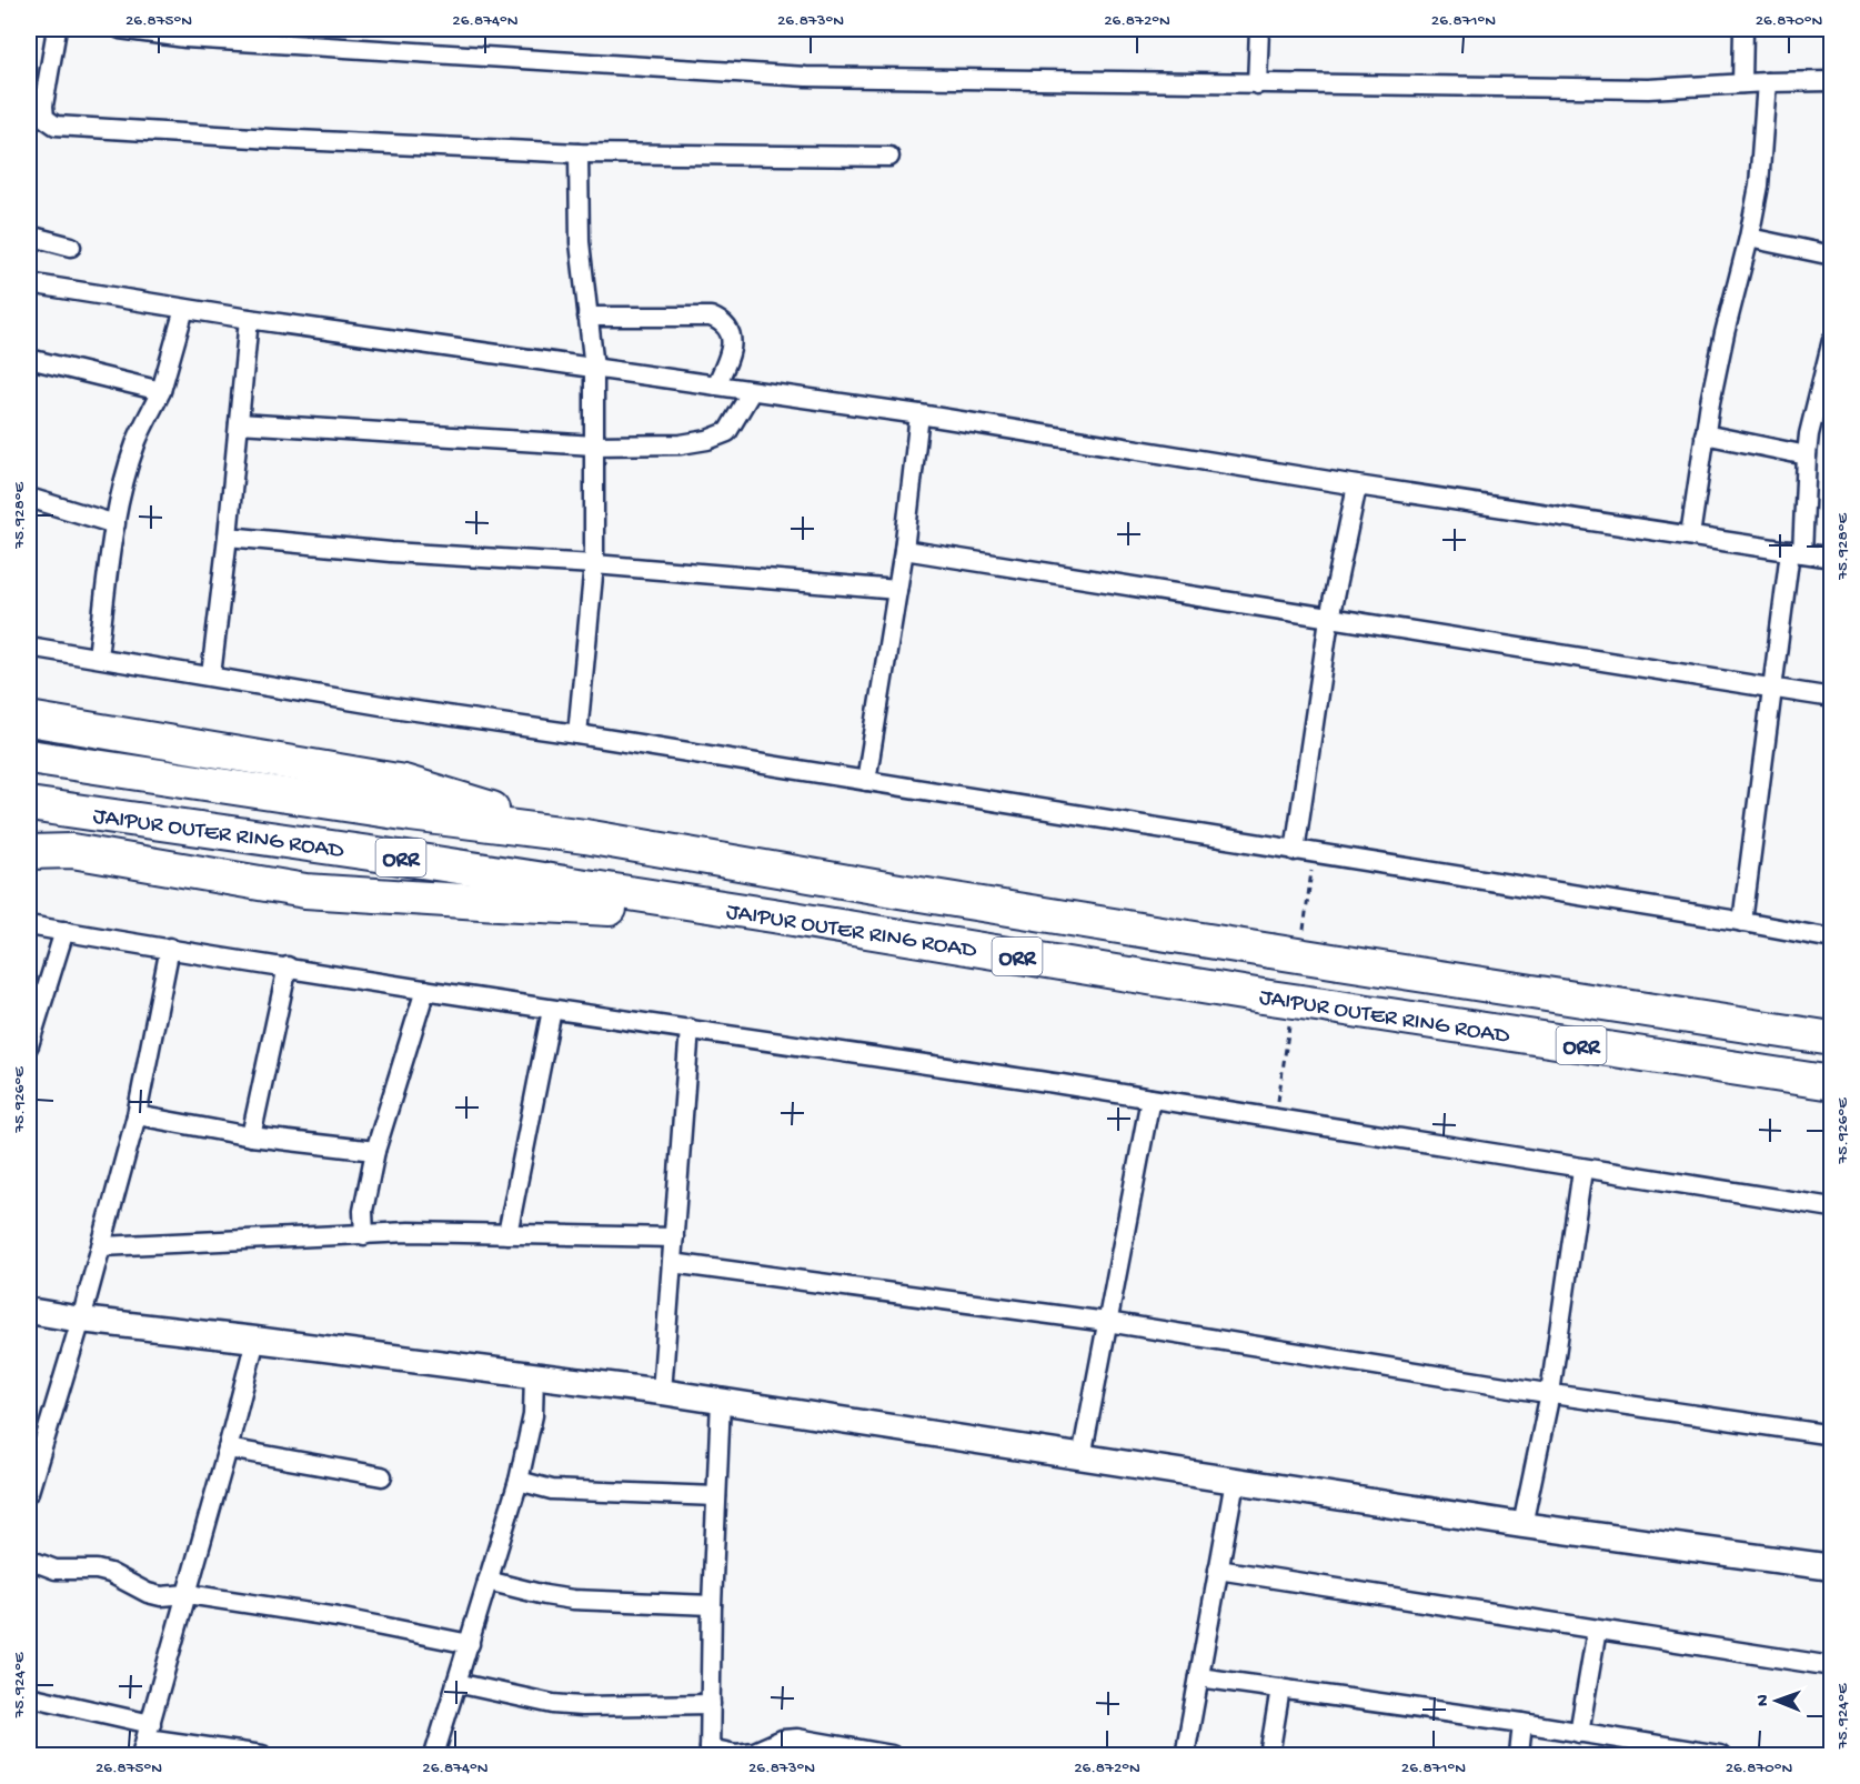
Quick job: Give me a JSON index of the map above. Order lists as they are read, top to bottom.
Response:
{
  "streets": {
    "highway": ["JAIPUR OUTER RING ROAD", "ORR"]
  },
  "north": "left",
  "coordinates": [
    "26.875°N",
    "26.874°N",
    "26.873°N",
    "26.872°N",
    "26.871°N",
    "26.870°N",
    "75.928°E",
    "75.926°E",
    "75.924°E"
  ]
}
